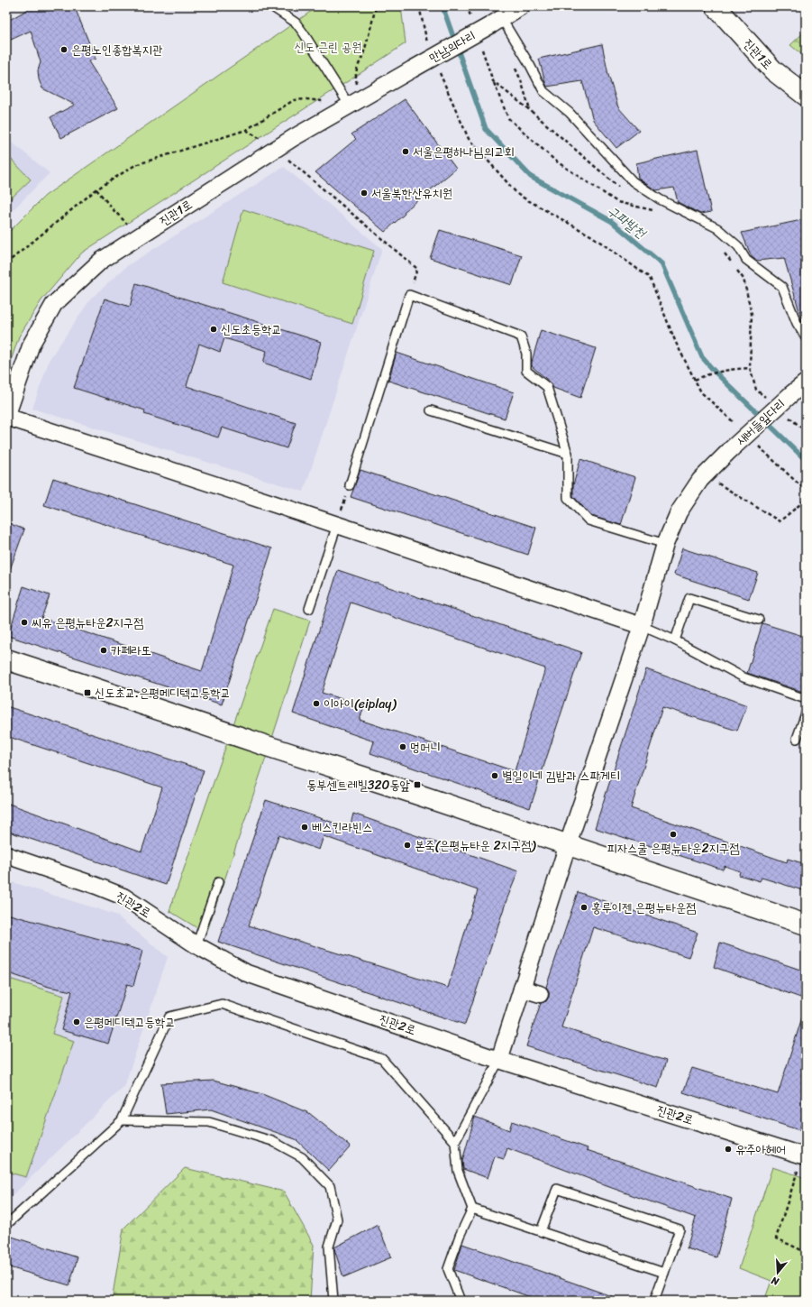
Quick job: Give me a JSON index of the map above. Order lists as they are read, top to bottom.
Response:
{
  "streets": {
    "street": [
      "만남의다리",
      "진관1로",
      "새버들잎다리",
      "진관2로"
    ]
  },
  "crossings": [
    ["만남의다리", "진관1로"],
    ["새버들잎다리", "진관2로"]
  ],
  "water": ["구파발천"],
  "parks": ["신도 근린 공원"],
  "places": {
    "other": [
      "은평노인종합복지관",
      "서울은평하나님의교회",
      "서울북한산유치원",
      "신도초등학교",
      "씨유 은평뉴타운2지구점",
      "카페라또",
      "이아이(eiplay)",
      "멍머니",
      "별일이네 김밥과 스파게티",
      "베스킨라빈스",
      "피자스쿨 은평뉴타운2지구점",
      "본죽(은평뉴타운 2지구점)",
      "홍루이젠 은평뉴타운점",
      "은평메디텍고등학교",
      "유주아헤어"
    ],
    "transit": ["신도초교.은평메디텍고등학교", "동부센트레빌320동앞"]
  },
  "north": "bottom"
}
